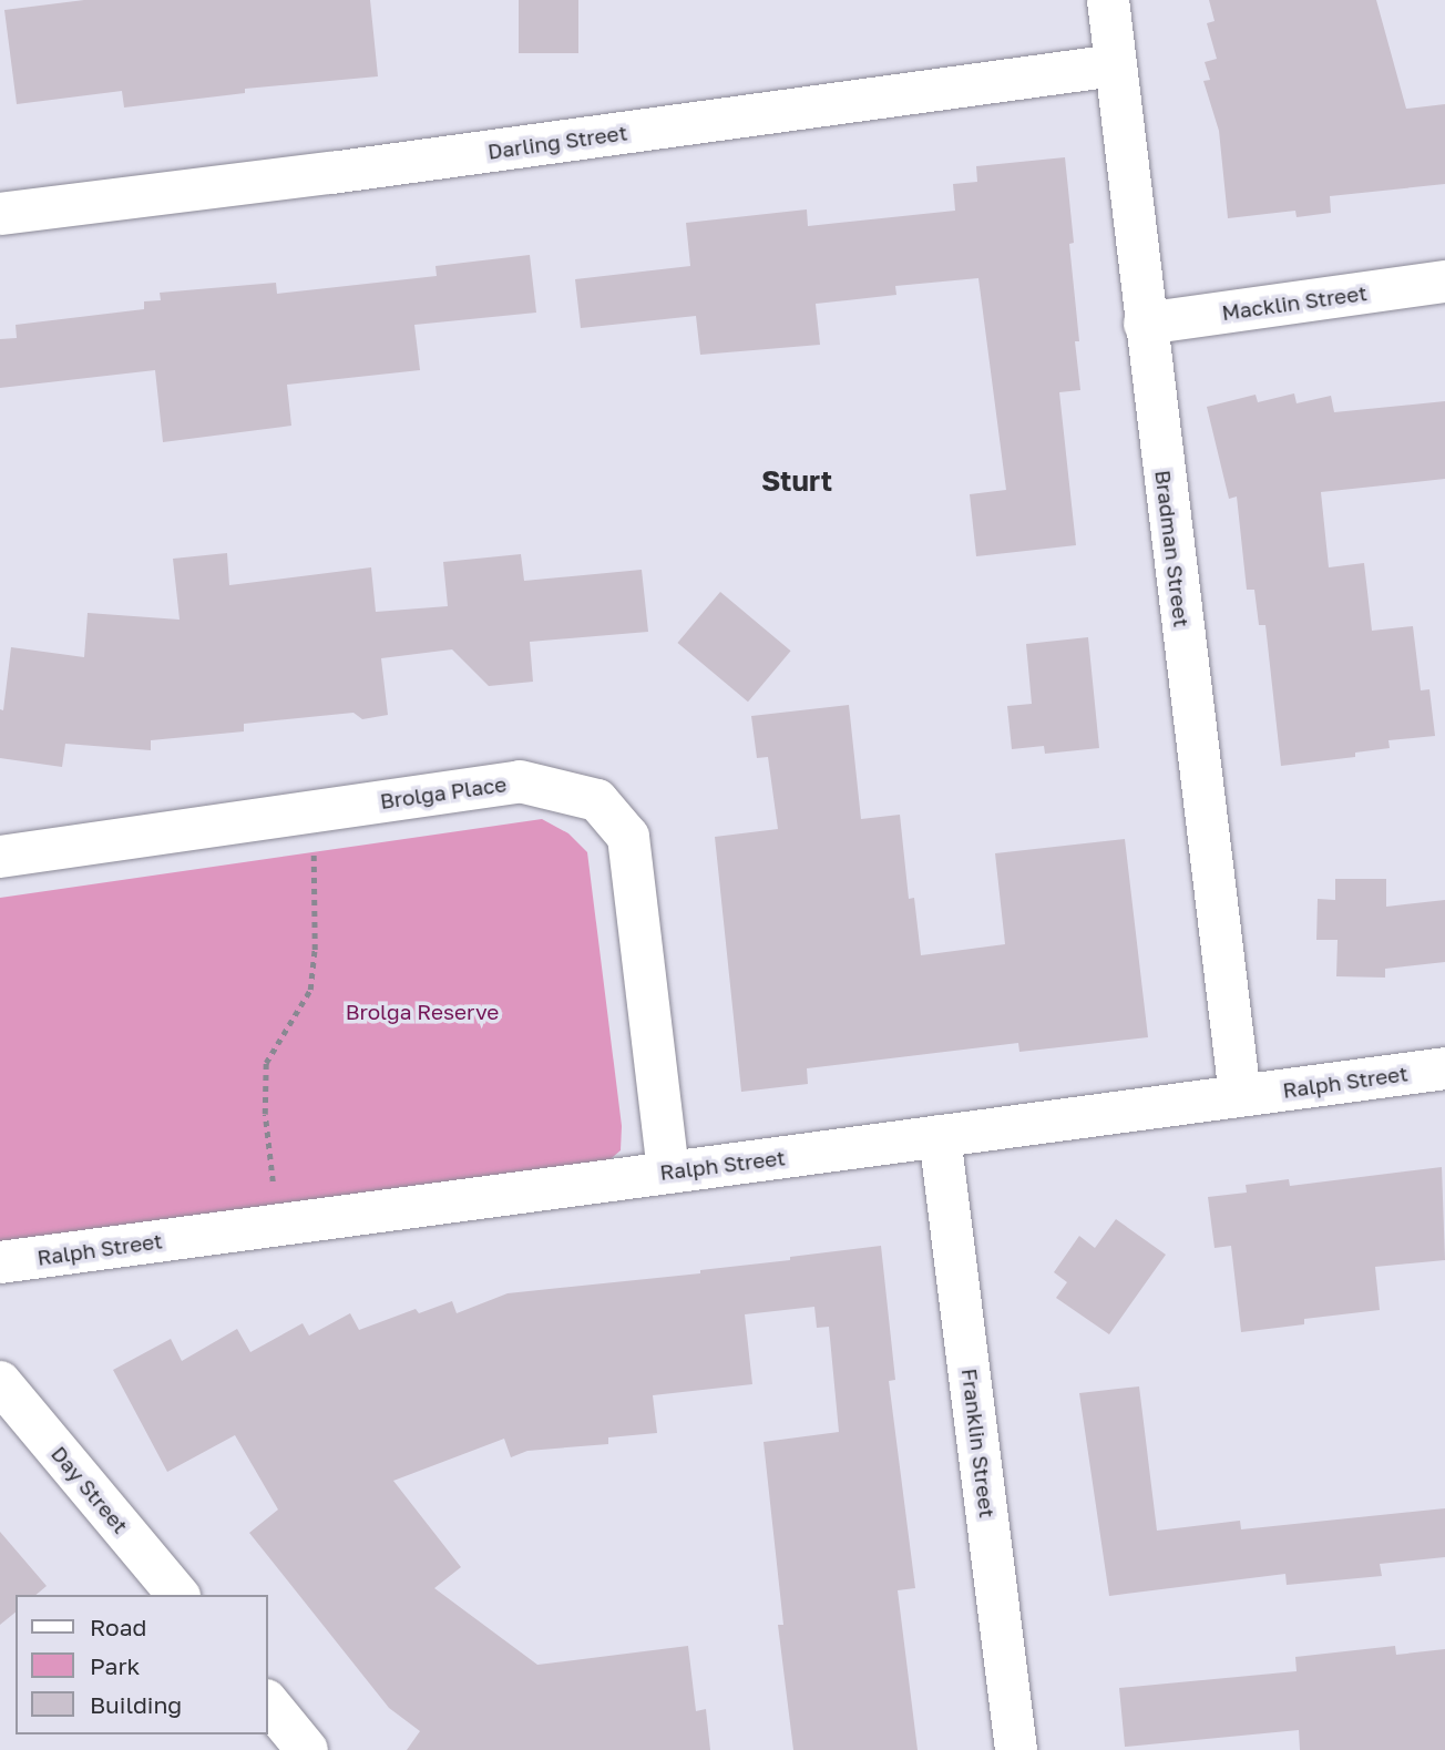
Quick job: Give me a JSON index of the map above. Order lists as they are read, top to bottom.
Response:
{
  "streets": {
    "street": [
      "Darling Street",
      "Macklin Street",
      "Bradman Street",
      "Brolga Place",
      "Ralph Street",
      "Franklin Street",
      "Day Street"
    ]
  },
  "crossings": [
    ["Darling Street", "Bradman Street"],
    ["Macklin Street", "Bradman Street"],
    ["Bradman Street", "Ralph Street"],
    ["Brolga Place", "Ralph Street"],
    ["Ralph Street", "Franklin Street"]
  ],
  "districts": ["Sturt"],
  "parks": ["Brolga Reserve"],
  "legend": ["Road", "Park", "Building"]
}
